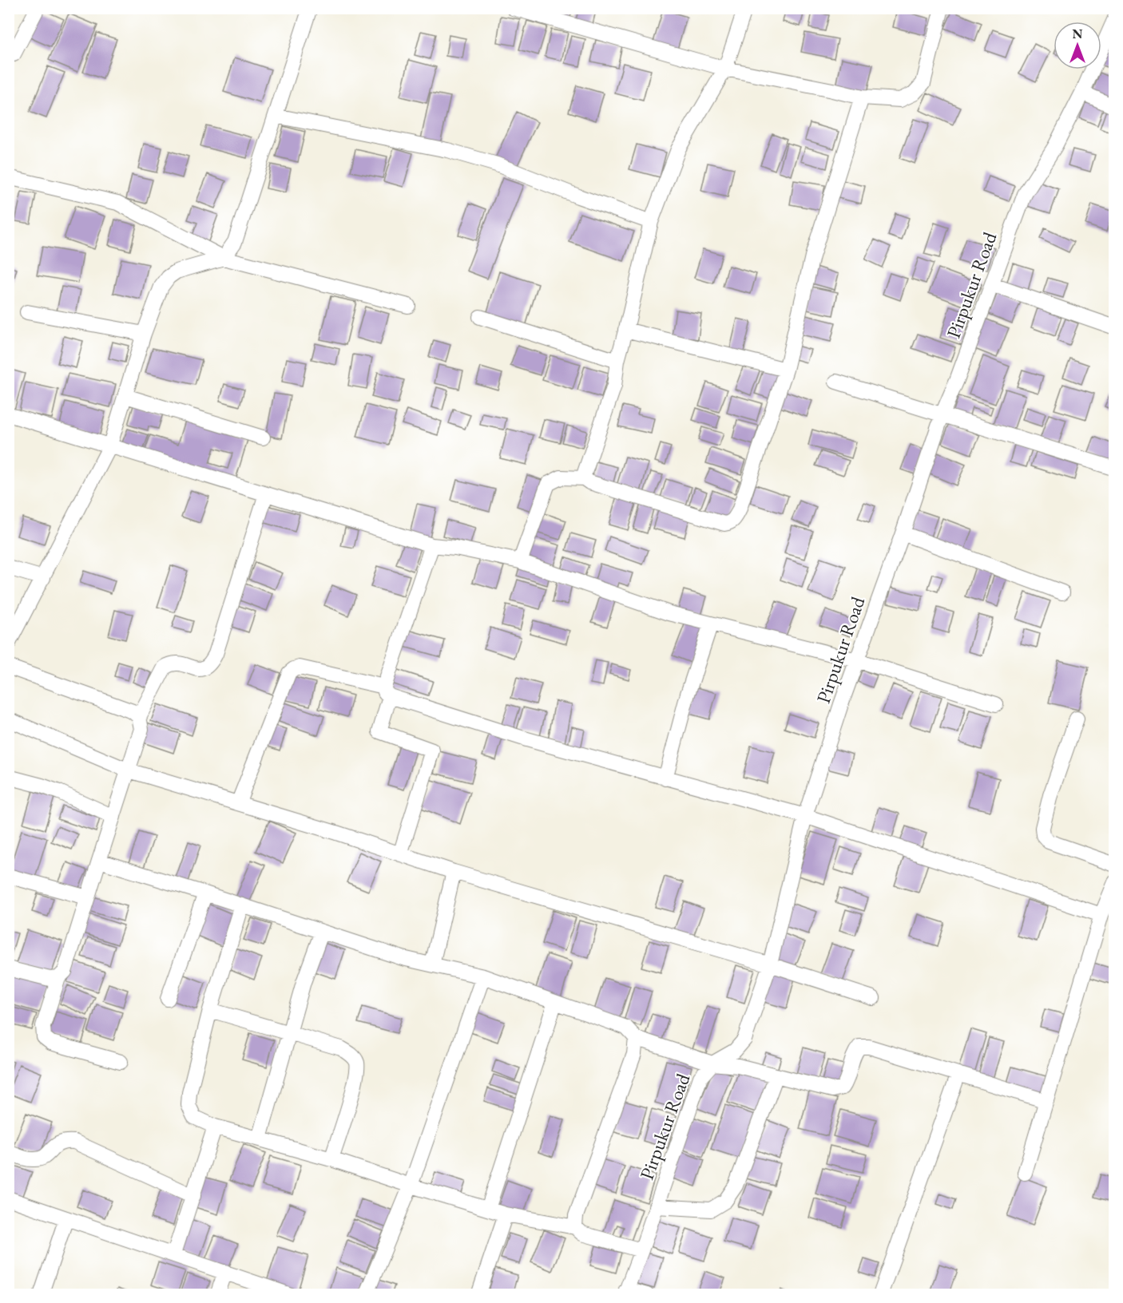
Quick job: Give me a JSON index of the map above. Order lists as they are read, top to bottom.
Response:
{
  "streets": {
    "street": ["Pirpukur Road"]
  },
  "north": "top"
}
